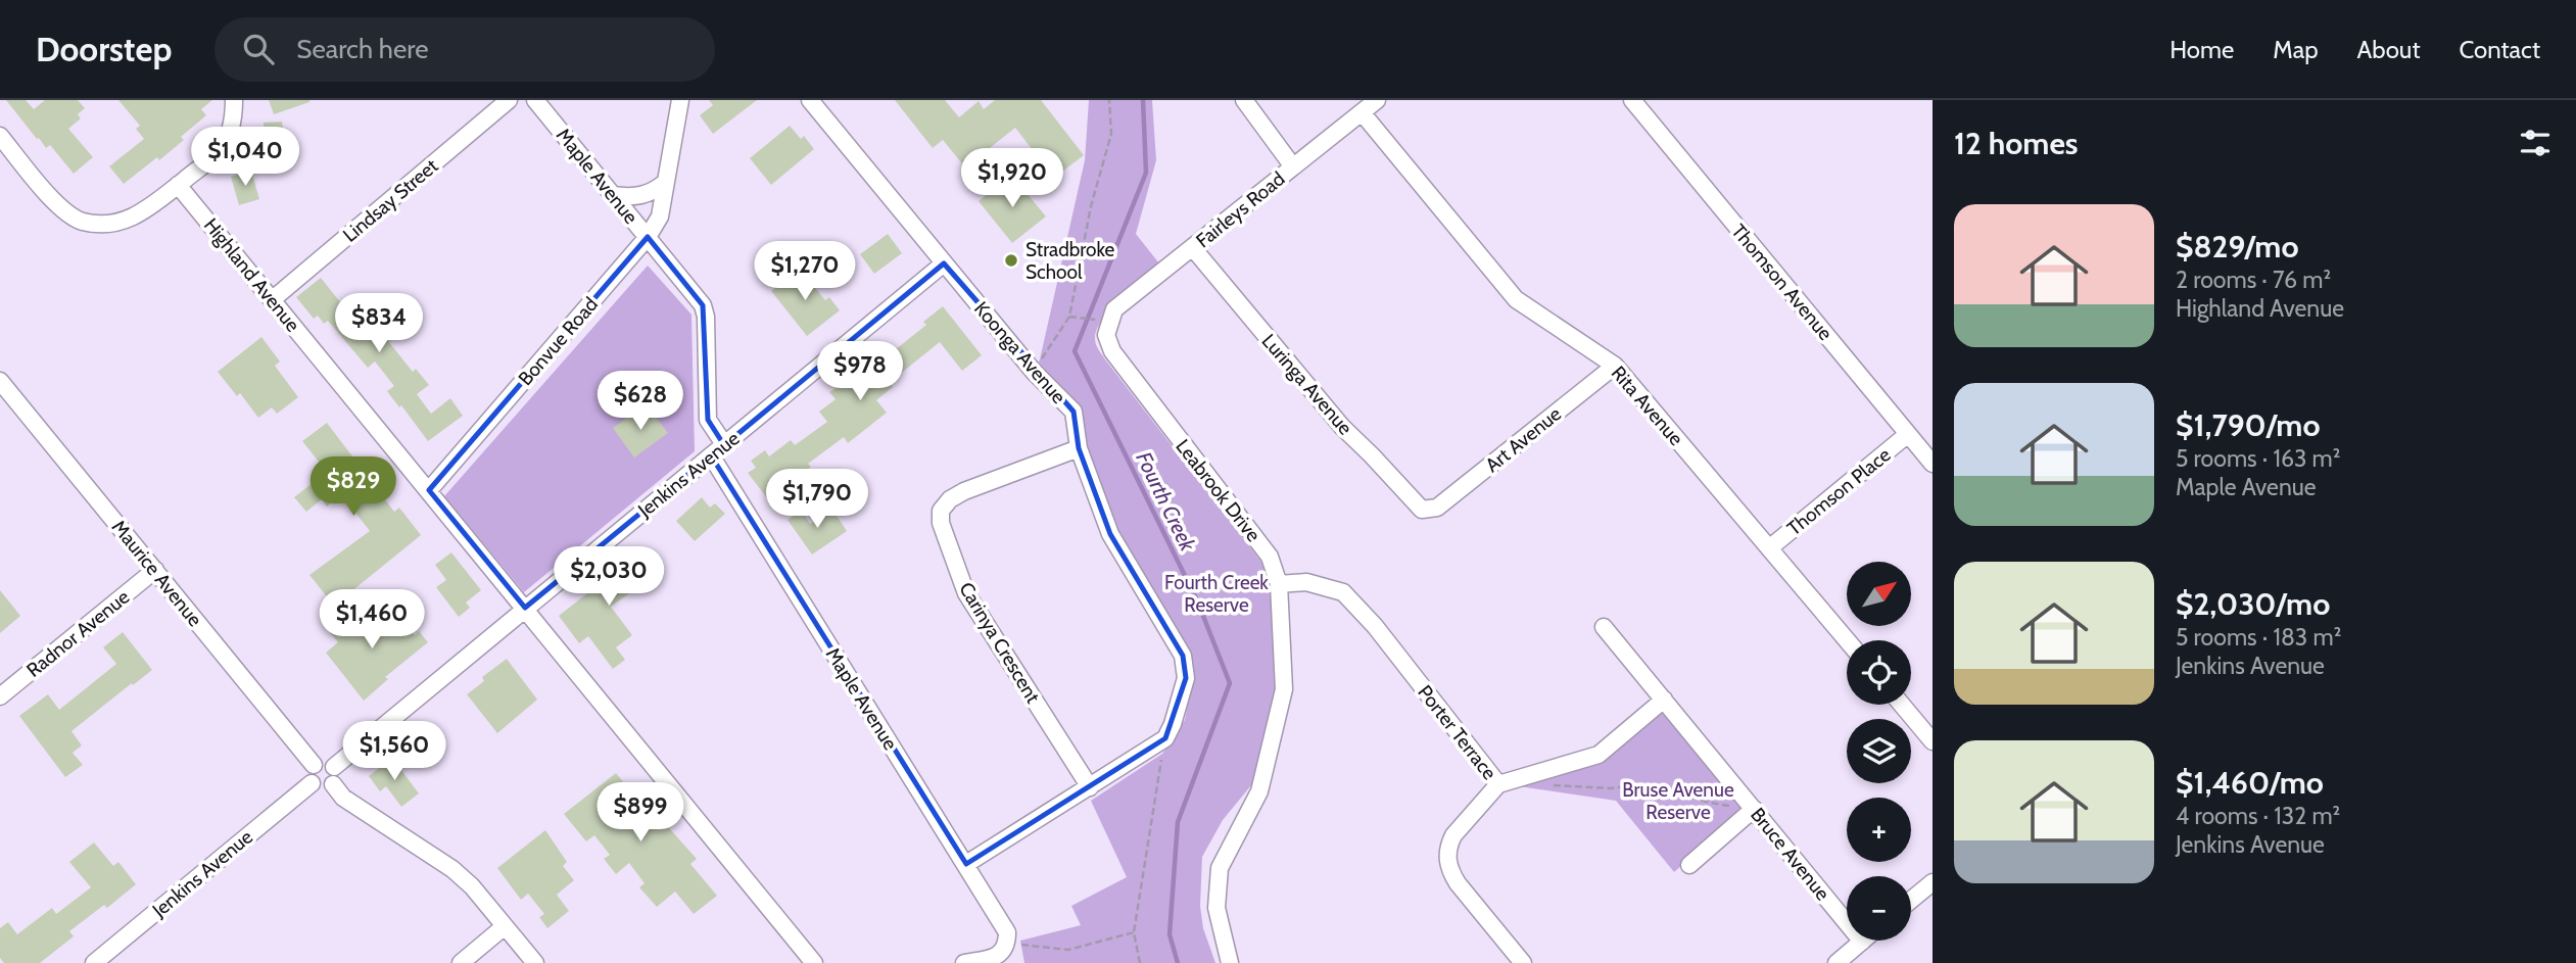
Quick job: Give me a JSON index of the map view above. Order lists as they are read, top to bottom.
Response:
{
  "streets": {
    "street": [
      "Maple Avenue",
      "Lindsay Street",
      "Fairleys Road",
      "Highland Avenue",
      "Thomson Avenue",
      "Bonvue Road",
      "Koonga Avenue",
      "Luringa Avenue",
      "Rita Avenue",
      "Art Avenue",
      "Jenkins Avenue",
      "Leabrook Drive",
      "Thomson Place",
      "Maurice Avenue",
      "Radnor Avenue",
      "Carinya Crescent",
      "Porter Terrace",
      "Bruce Avenue"
    ]
  },
  "crossings": [
    ["Maple Avenue", "Bonvue Road"],
    ["Maple Avenue", "Jenkins Avenue"],
    ["Lindsay Street", "Highland Avenue"],
    ["Fairleys Road", "Luringa Avenue"],
    ["Fairleys Road", "Rita Avenue"],
    ["Fairleys Road", "Leabrook Drive"],
    ["Highland Avenue", "Bonvue Road"],
    ["Highland Avenue", "Jenkins Avenue"],
    ["Thomson Avenue", "Thomson Place"],
    ["Koonga Avenue", "Jenkins Avenue"],
    ["Koonga Avenue", "Carinya Crescent"],
    ["Luringa Avenue", "Art Avenue"],
    ["Rita Avenue", "Art Avenue"],
    ["Rita Avenue", "Thomson Place"],
    ["Jenkins Avenue", "Maurice Avenue"],
    ["Leabrook Drive", "Porter Terrace"],
    ["Maurice Avenue", "Radnor Avenue"]
  ],
  "water": ["Fourth Creek"],
  "parks": ["Fourth Creek Reserve", "Bruse Avenue Reserve"],
  "places": ["Stradbroke School"],
  "north": "top right",
  "page": {
    "header": "Doorstep",
    "search": "Search here",
    "nav": [
      "Home",
      "Map",
      "About",
      "Contact"
    ],
    "heading": "12 homes",
    "price": [
      "$1,040",
      "$1,920",
      "$1,270",
      "$834",
      "$978",
      "$628",
      "$829",
      "$1,790",
      "$2,030",
      "$1,460",
      "$1,560",
      "$899"
    ],
    "list": [
      {
        "name": "$829/mo",
        "note": "2 rooms · 76 m² · Highland Avenue"
      },
      {
        "name": "$1,790/mo",
        "note": "5 rooms · 163 m² · Maple Avenue"
      },
      {
        "name": "$2,030/mo",
        "note": "5 rooms · 183 m² · Jenkins Avenue"
      },
      {
        "name": "$1,460/mo",
        "note": "4 rooms · 132 m² · Jenkins Avenue"
      }
    ],
    "map_buttons": ["+", "−"]
  }
}
